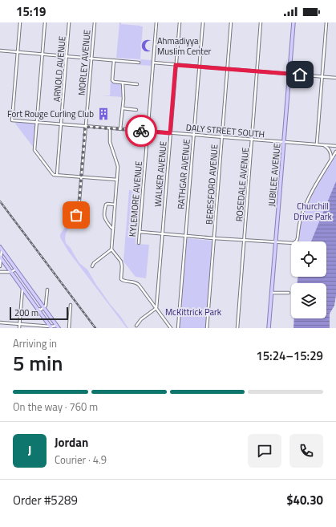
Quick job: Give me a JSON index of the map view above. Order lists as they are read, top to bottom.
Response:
{
  "streets": {
    "main road": ["JUBILEE AVENUE"],
    "street": [
      "MORLEY AVENUE",
      "ARNOLD AVENUE",
      "DALY STREET SOUTH",
      "WALKER AVENUE",
      "RATHGAR AVENUE",
      "BERESFORD AVENUE",
      "ROSEDALE AVENUE",
      "KYLEMORE AVENUE"
    ]
  },
  "crossings": [
    ["MORLEY AVENUE", "DALY STREET SOUTH"],
    ["ARNOLD AVENUE", "DALY STREET SOUTH"],
    ["DALY STREET SOUTH", "WALKER AVENUE"],
    ["DALY STREET SOUTH", "RATHGAR AVENUE"],
    ["DALY STREET SOUTH", "JUBILEE AVENUE"],
    ["DALY STREET SOUTH", "BERESFORD AVENUE"],
    ["DALY STREET SOUTH", "ROSEDALE AVENUE"],
    ["DALY STREET SOUTH", "KYLEMORE AVENUE"]
  ],
  "parks": ["Churchill Drive Park", "McKittrick Park"],
  "places": {
    "mosque": ["Ahmadiyya Muslim Center"],
    "building": ["Fort Rouge Curling Club"]
  },
  "scale_bar": "200 m",
  "page": {
    "status": "15:19",
    "scale": "200 m",
    "heading": ["5 min", "Arriving in", "15:24–15:29"],
    "panel": [
      "Jordan",
      "Courier · 4.9",
      "Order #5289",
      "$40.30"
    ],
    "bar": "On the way · 760 m",
    "round": "J"
  }
}
